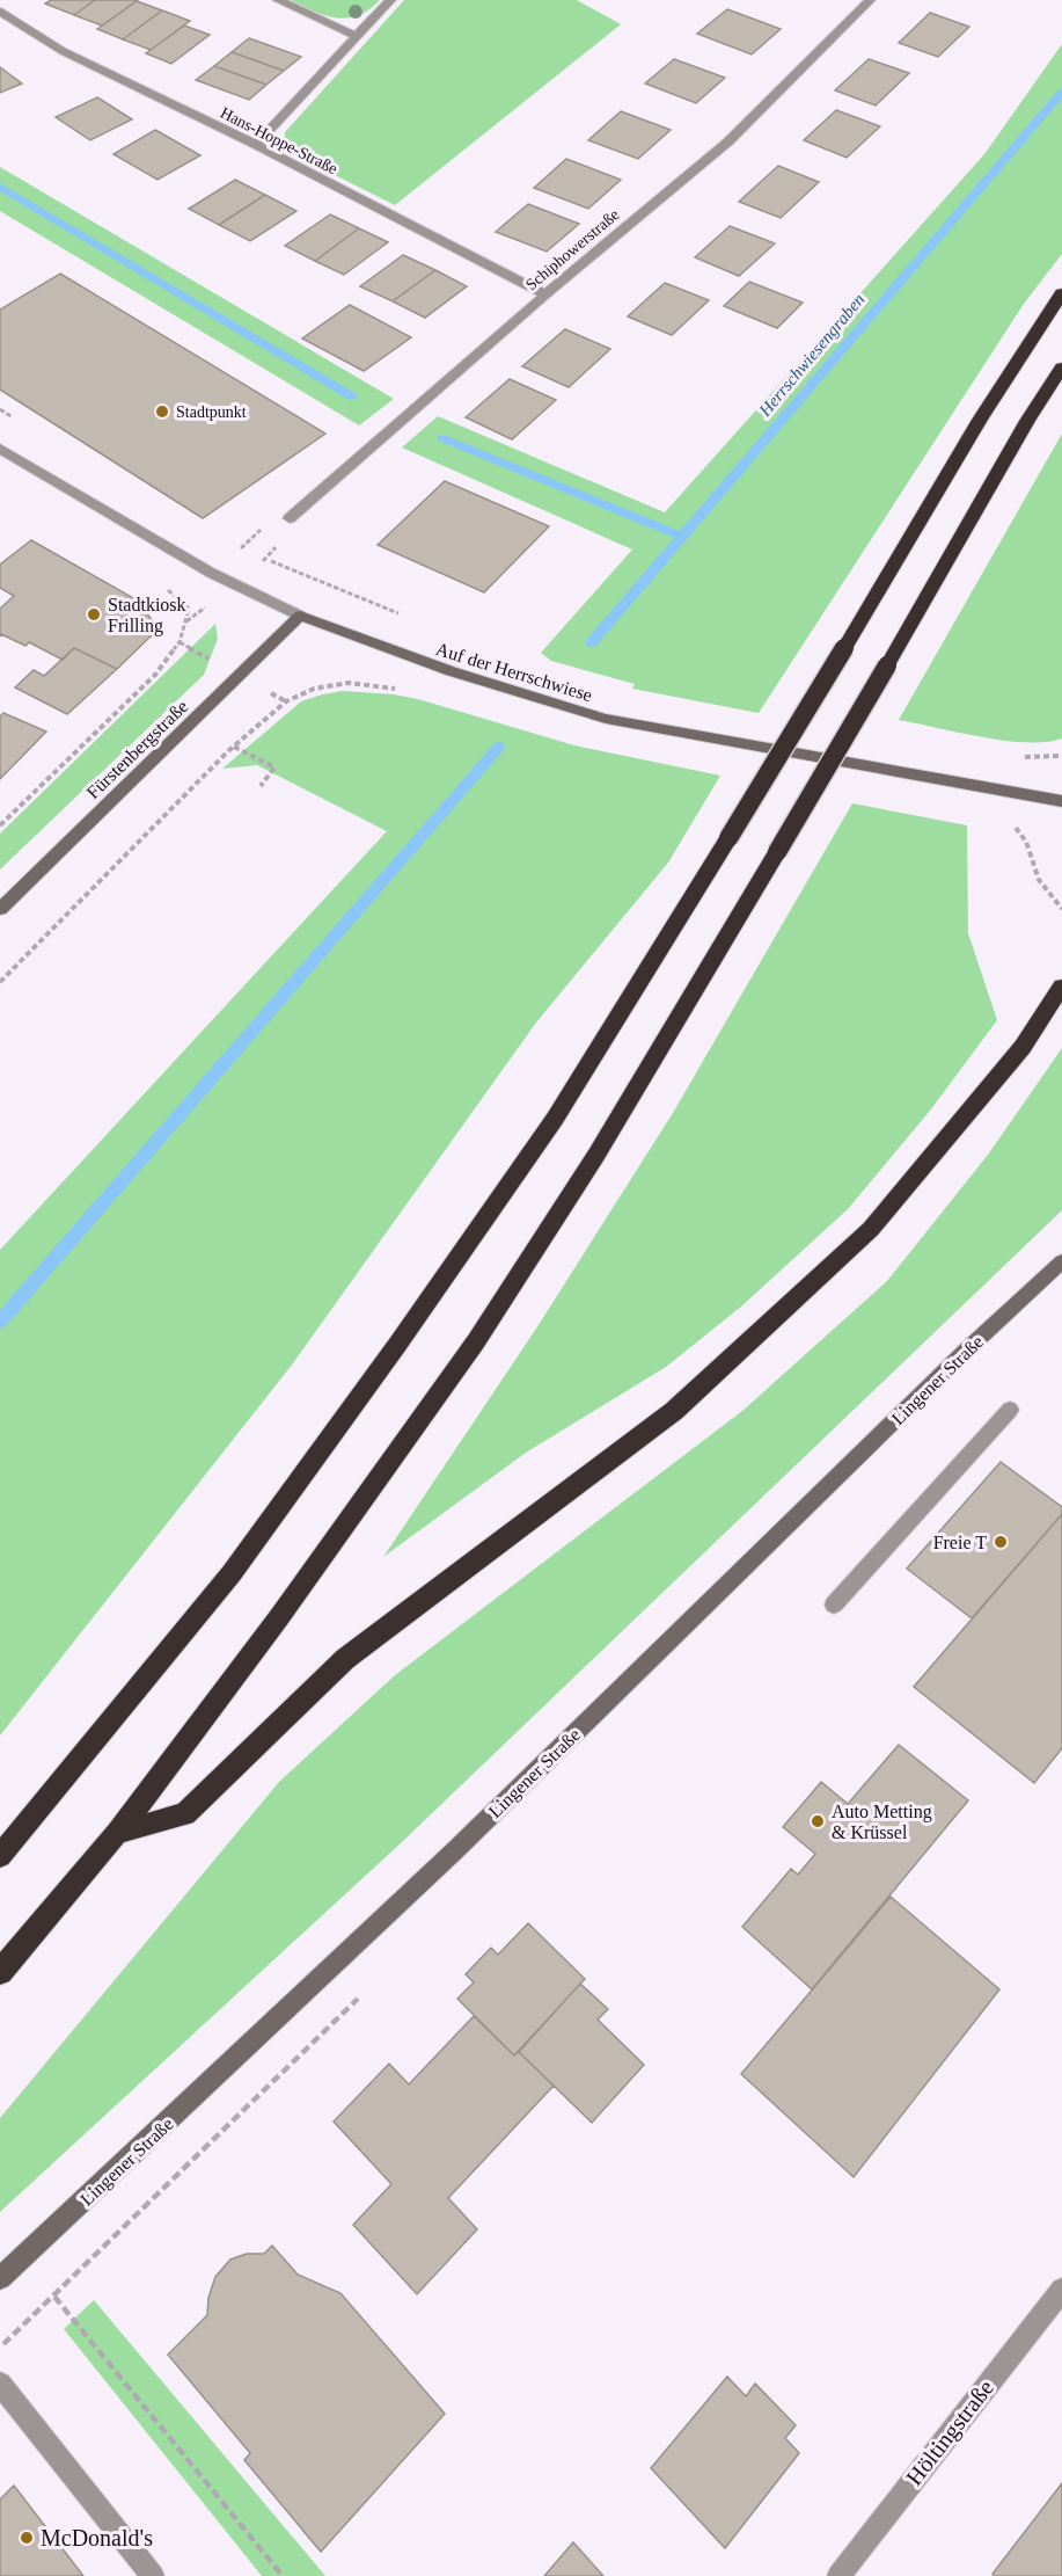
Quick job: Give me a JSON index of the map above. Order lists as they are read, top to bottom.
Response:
{
  "streets": {
    "street": [
      "Hans-Hoppe-Straße",
      "Schiphowerstraße",
      "Auf der Herrschwiese",
      "Fürstenbergstraße",
      "Lingener Straße",
      "Höltingstraße"
    ]
  },
  "crossings": [
    ["Hans-Hoppe-Straße", "Schiphowerstraße"],
    ["Auf der Herrschwiese", "Fürstenbergstraße"]
  ],
  "water": ["Herrschwiesengraben"],
  "places": [
    "Stadtpunkt",
    "Stadtkiosk Frilling",
    "Freie T",
    "Auto Metting & Krüssel",
    "McDonald's"
  ]
}
